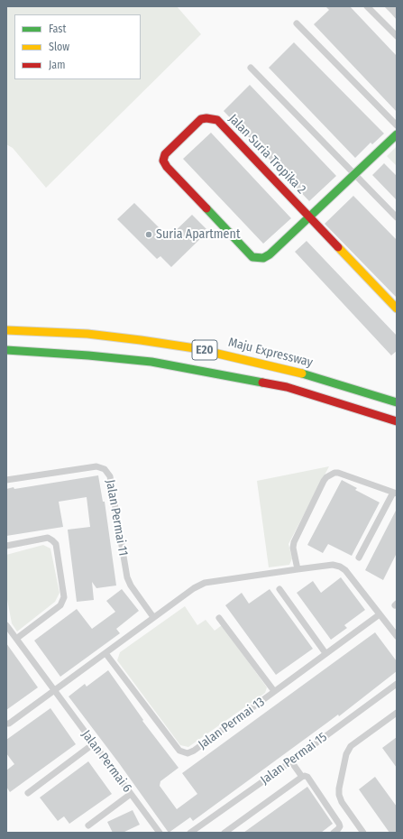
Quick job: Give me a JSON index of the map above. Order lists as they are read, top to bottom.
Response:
{
  "streets": {
    "main road": ["Jalan Suria Tropika 2", "E20", "Maju Expressway"],
    "street": [
      "Jalan Permai 11",
      "Jalan Permai 13",
      "Jalan Permai 15",
      "Jalan Permai 6"
    ]
  },
  "places": ["Suria Apartment"],
  "legend": ["Fast", "Slow", "Jam"]
}
